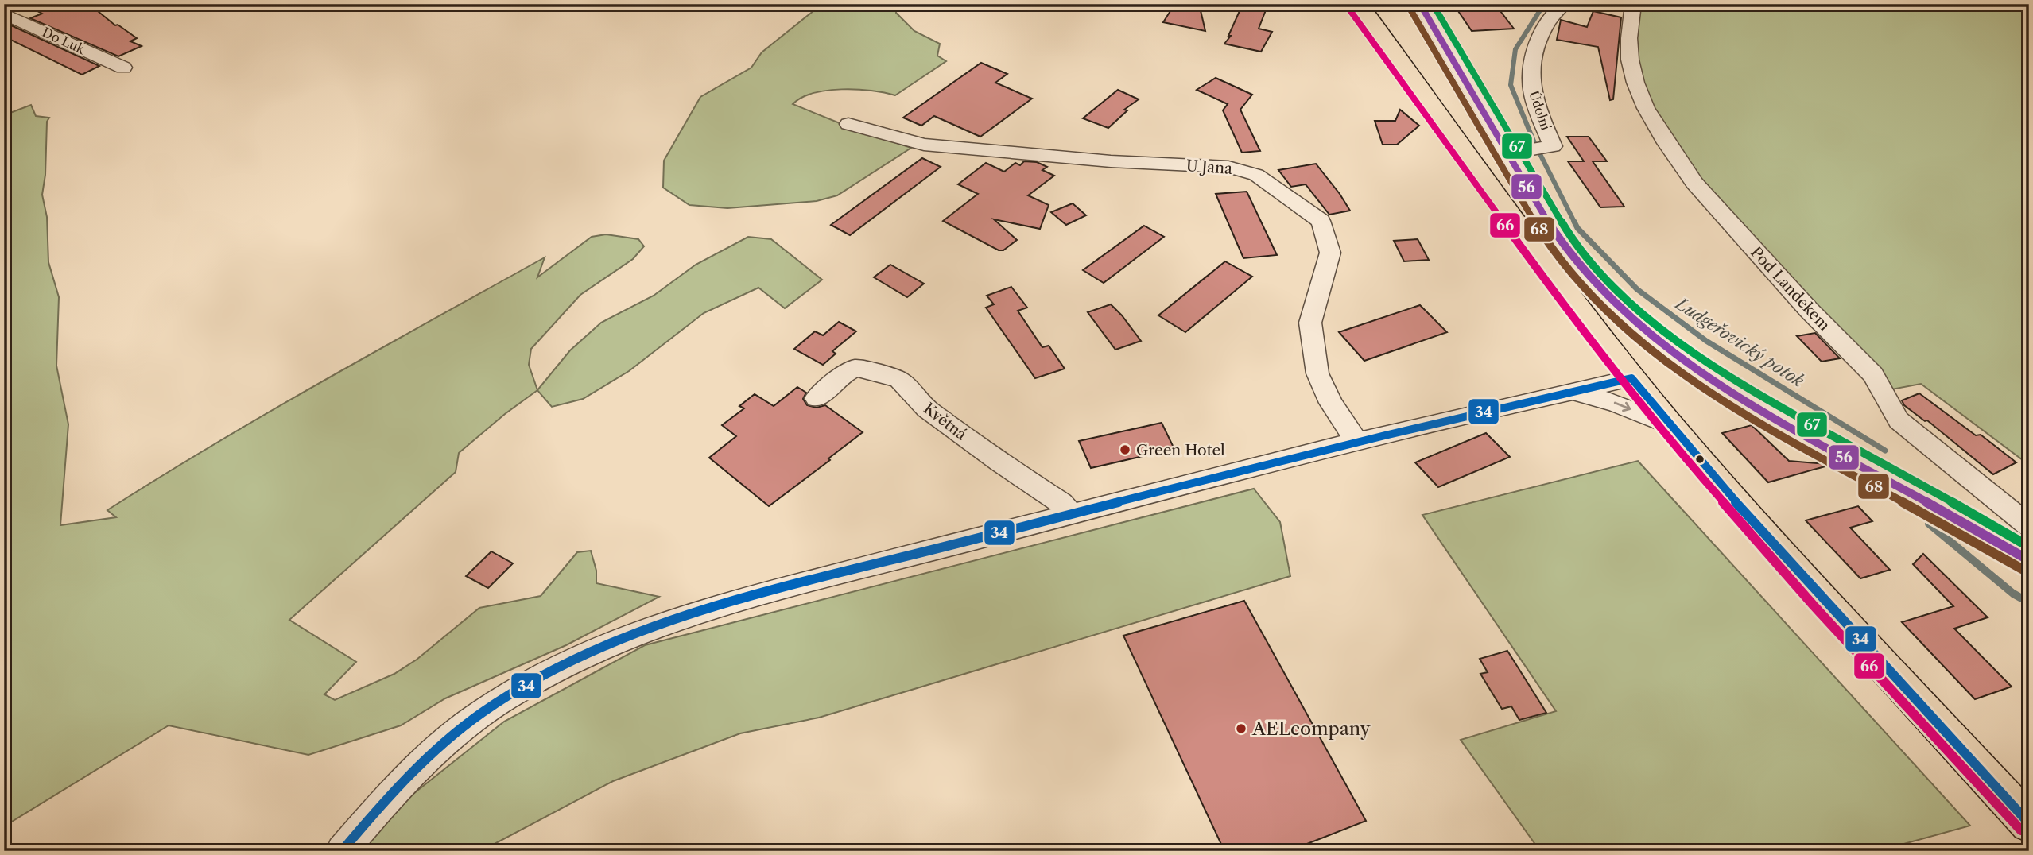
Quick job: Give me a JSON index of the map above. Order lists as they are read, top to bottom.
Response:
{
  "streets": {
    "street": [
      "Do Luk",
      "Údolní",
      "U Jana",
      "Pod Landekem",
      "Květná"
    ]
  },
  "water": ["Ludgeřovický potok"],
  "places": ["Green Hotel", "AELcompany"],
  "lines": [
    "transit line 56",
    "transit line 67",
    "transit line 68",
    "transit line 66",
    "transit line 34"
  ]
}
